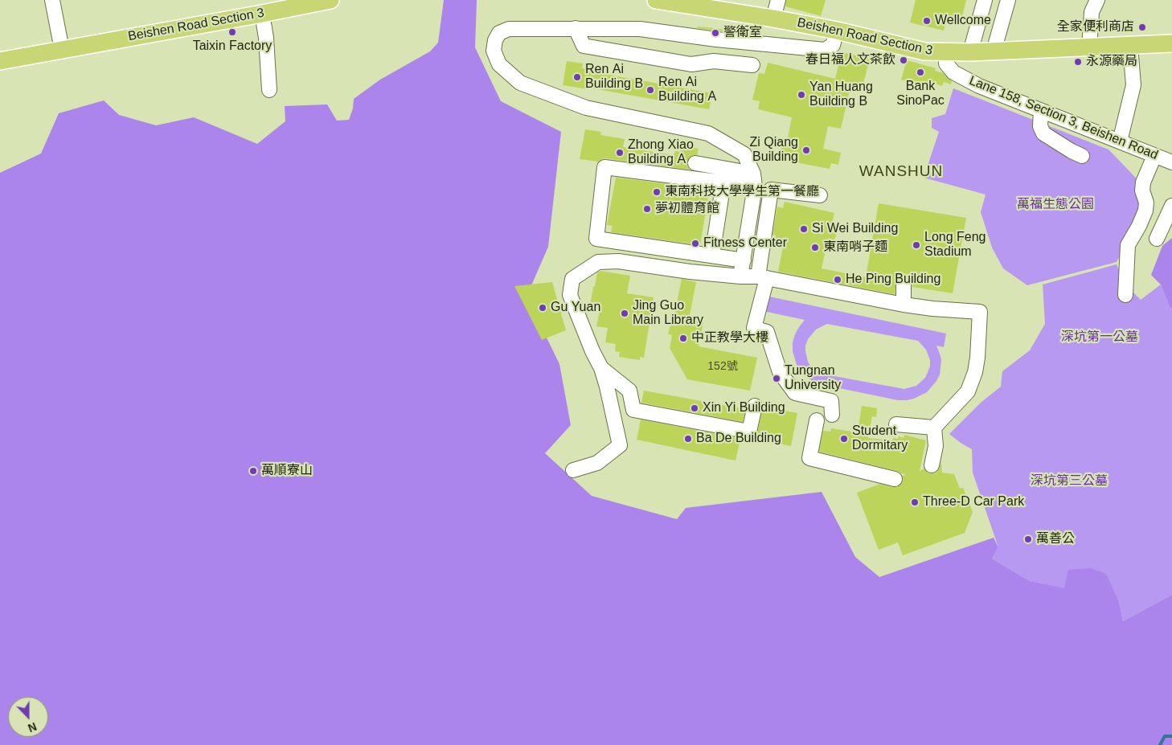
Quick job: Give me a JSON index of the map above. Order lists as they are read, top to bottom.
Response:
{
  "streets": {
    "main road": ["Beishen Road Section 3"],
    "street": ["Lane 158, Section 3, Beishen Road"]
  },
  "crossings": [
    ["Beishen Road Section 3", "Lane 158, Section 3, Beishen Road"]
  ],
  "districts": ["WANSHUN"],
  "parks": ["萬福生態公園", "深坑第一公墓", "深坑第三公墓"],
  "places": [
    "Wellcome",
    "全家便利商店",
    "Taixin Factory",
    "警衛室",
    "春日福人文茶飲",
    "永源藥局",
    "Bank SinoPac",
    "Ren Ai Building B",
    "Ren Ai Building A",
    "Yan Huang Building B",
    "Zi Qiang Building",
    "Zhong Xiao Building A",
    "東南科技大學學生第一餐廳",
    "夢初體育館",
    "Si Wei Building",
    "Fitness Center",
    "Long Feng Stadium",
    "東南哨子麵",
    "He Ping Building",
    "Gu Yuan",
    "Jing Guo Main Library",
    "中正教學大樓",
    "Tungnan University",
    "Xin Yi Building",
    "Ba De Building",
    "Student Dormitary",
    "萬順寮山",
    "Three-D Car Park",
    "萬善公"
  ],
  "house_numbers": ["152號"],
  "north": "bottom"
}
